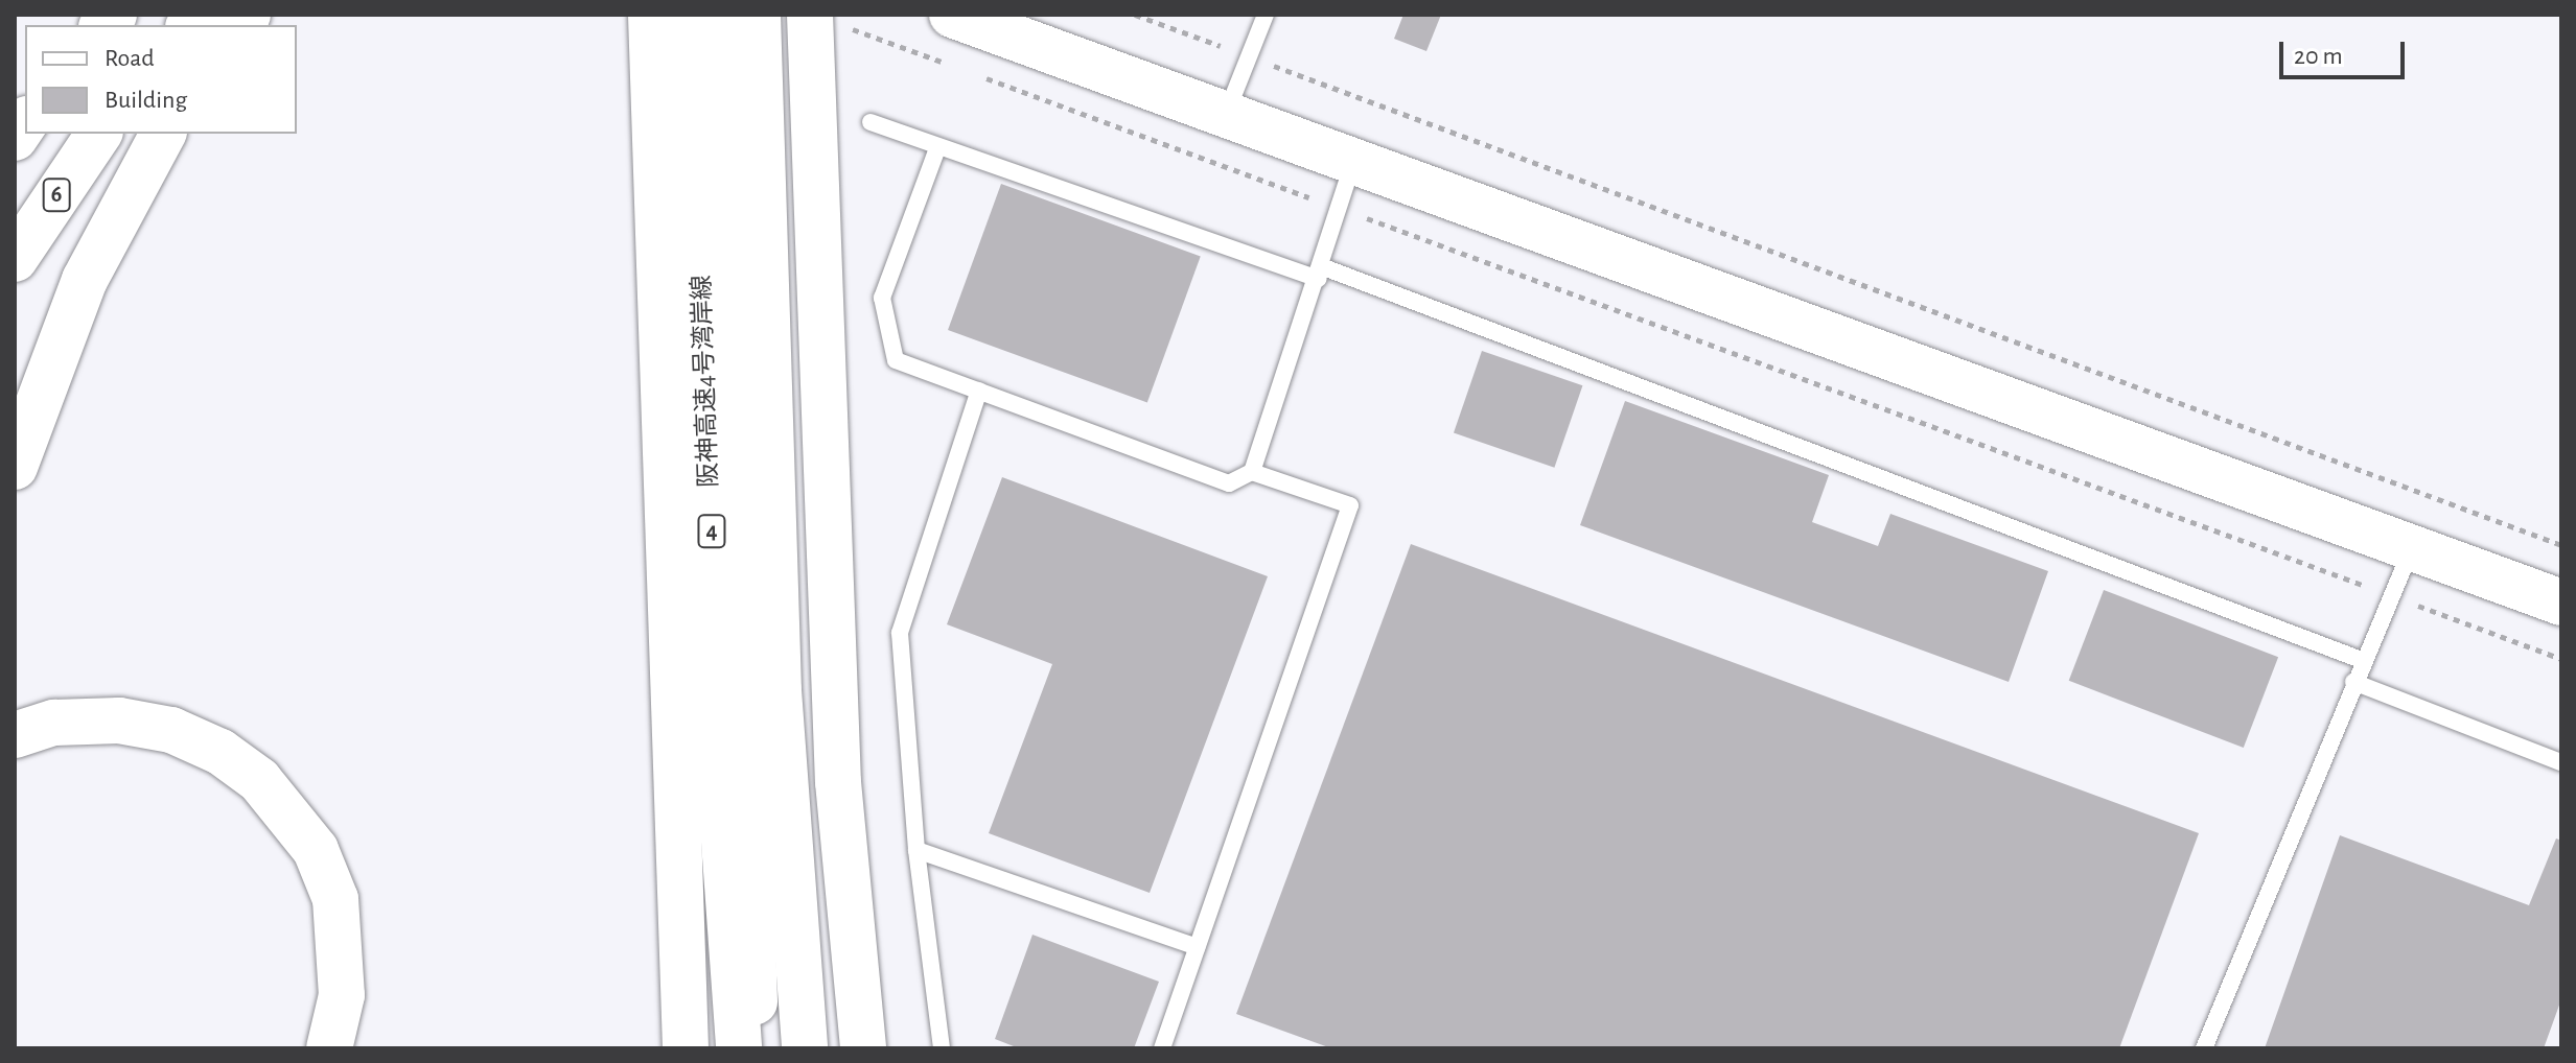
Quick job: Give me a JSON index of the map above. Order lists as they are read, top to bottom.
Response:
{
  "streets": {
    "main road": ["6", "阪神高速4号湾岸線", "4"]
  },
  "legend": ["Road", "Building"],
  "scale_bar": "20 m"
}
